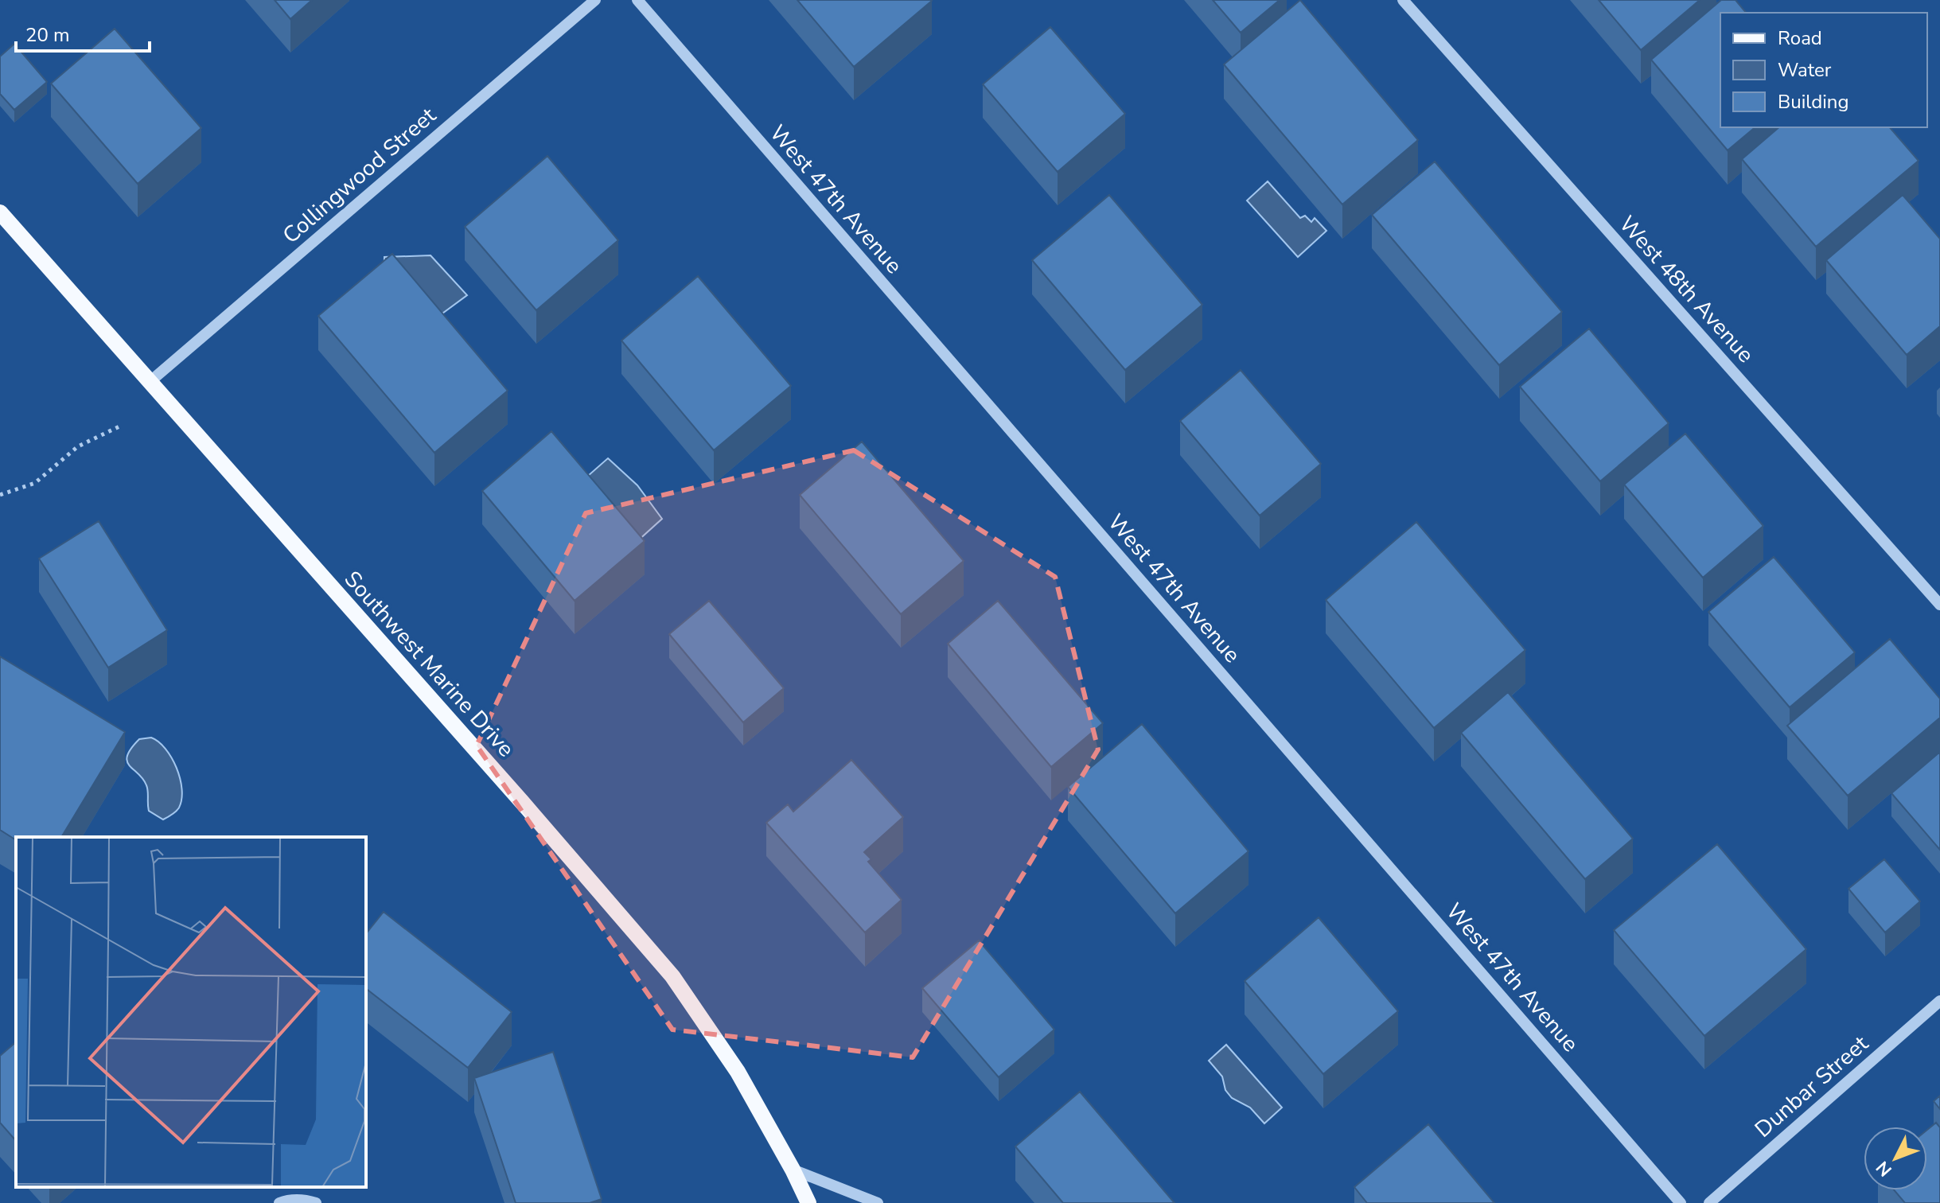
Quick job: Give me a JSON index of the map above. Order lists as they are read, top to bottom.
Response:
{
  "streets": {
    "main road": ["Southwest Marine Drive"],
    "street": [
      "Collingwood Street",
      "West 47th Avenue",
      "West 48th Avenue",
      "Dunbar Street"
    ]
  },
  "crossings": [
    ["Collingwood Street", "Southwest Marine Drive"]
  ],
  "legend": ["Road", "Water", "Building"],
  "scale_bar": "20 m",
  "north": "bottom left"
}
